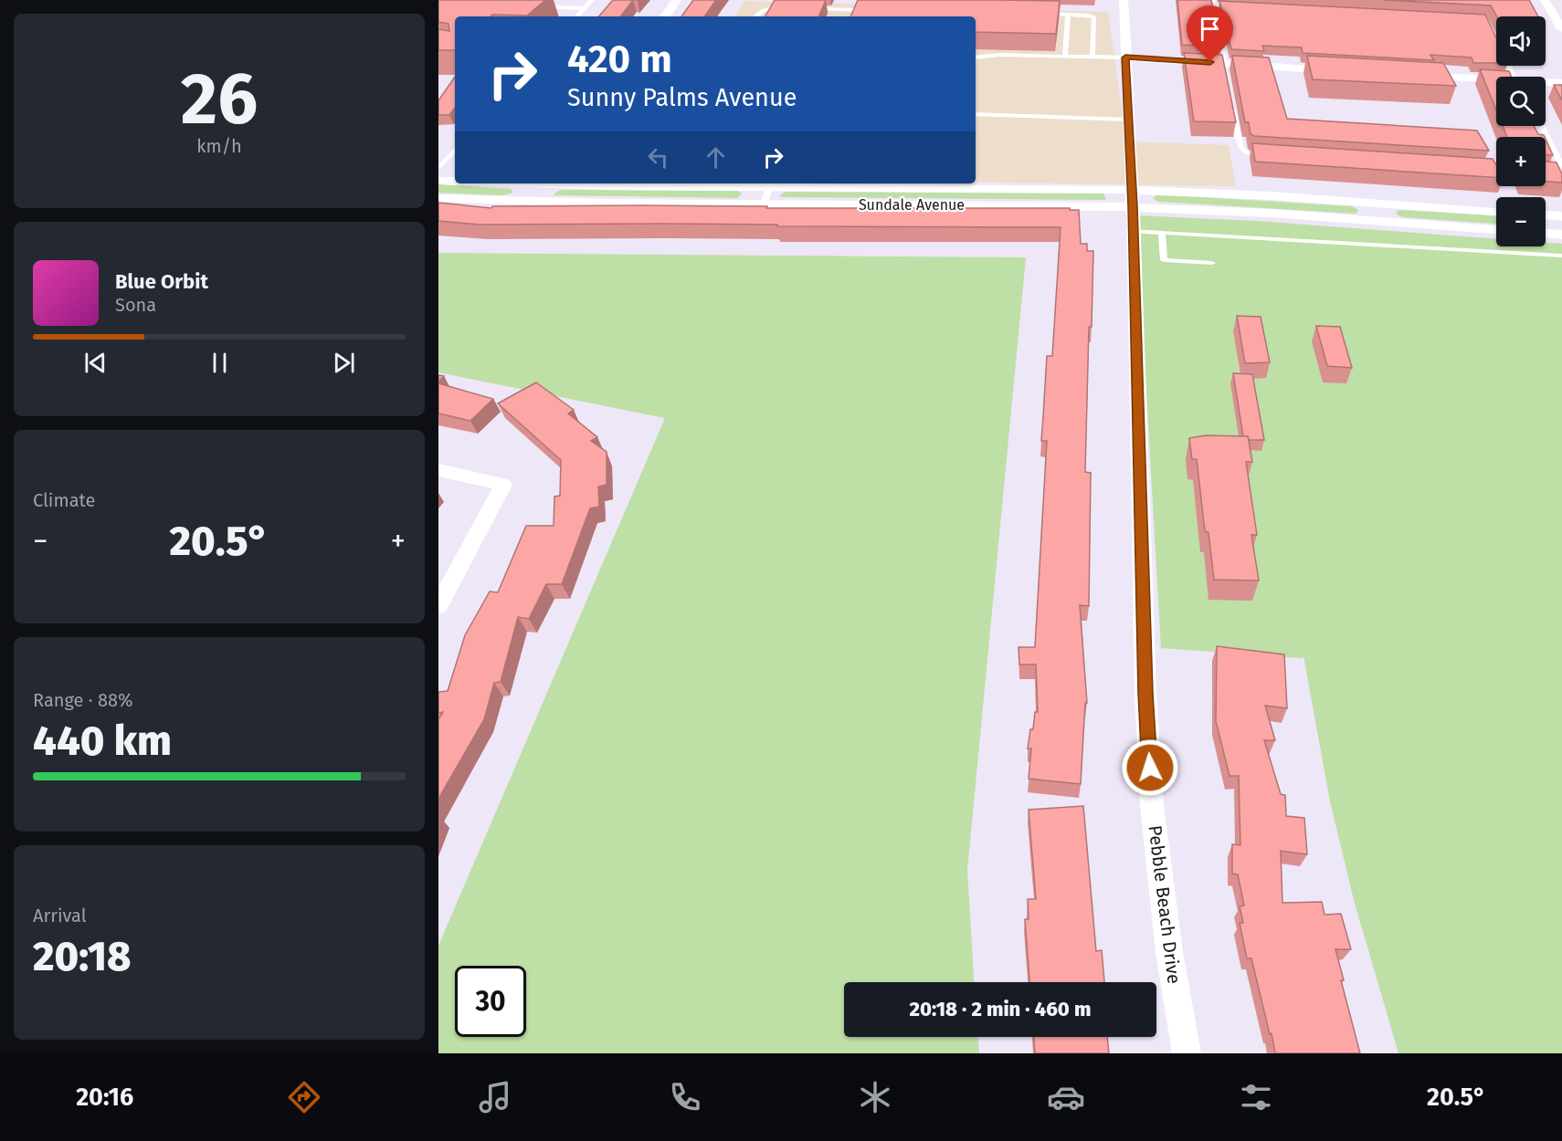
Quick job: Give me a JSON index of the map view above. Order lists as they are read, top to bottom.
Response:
{
  "streets": {
    "street": ["Sundale Avenue", "Pebble Beach Drive"]
  },
  "crossings": [
    ["Sundale Avenue", "Pebble Beach Drive"]
  ],
  "page": {
    "tile": [
      ["26", "km/h"],
      "Climate",
      ["Range · 88%", "440 km"],
      ["Arrival", "20:18"]
    ],
    "map_buttons": ["+", "−"],
    "turn": ["420 m", "Sunny Palms Avenue"],
    "song": ["Blue Orbit", "Sona"],
    "heat": ["−", "20.5°", "+"],
    "limit": "30",
    "trip": "20:18 · 2 min · 460 m",
    "tabs": ["20:16", "20.5°"]
  }
}
